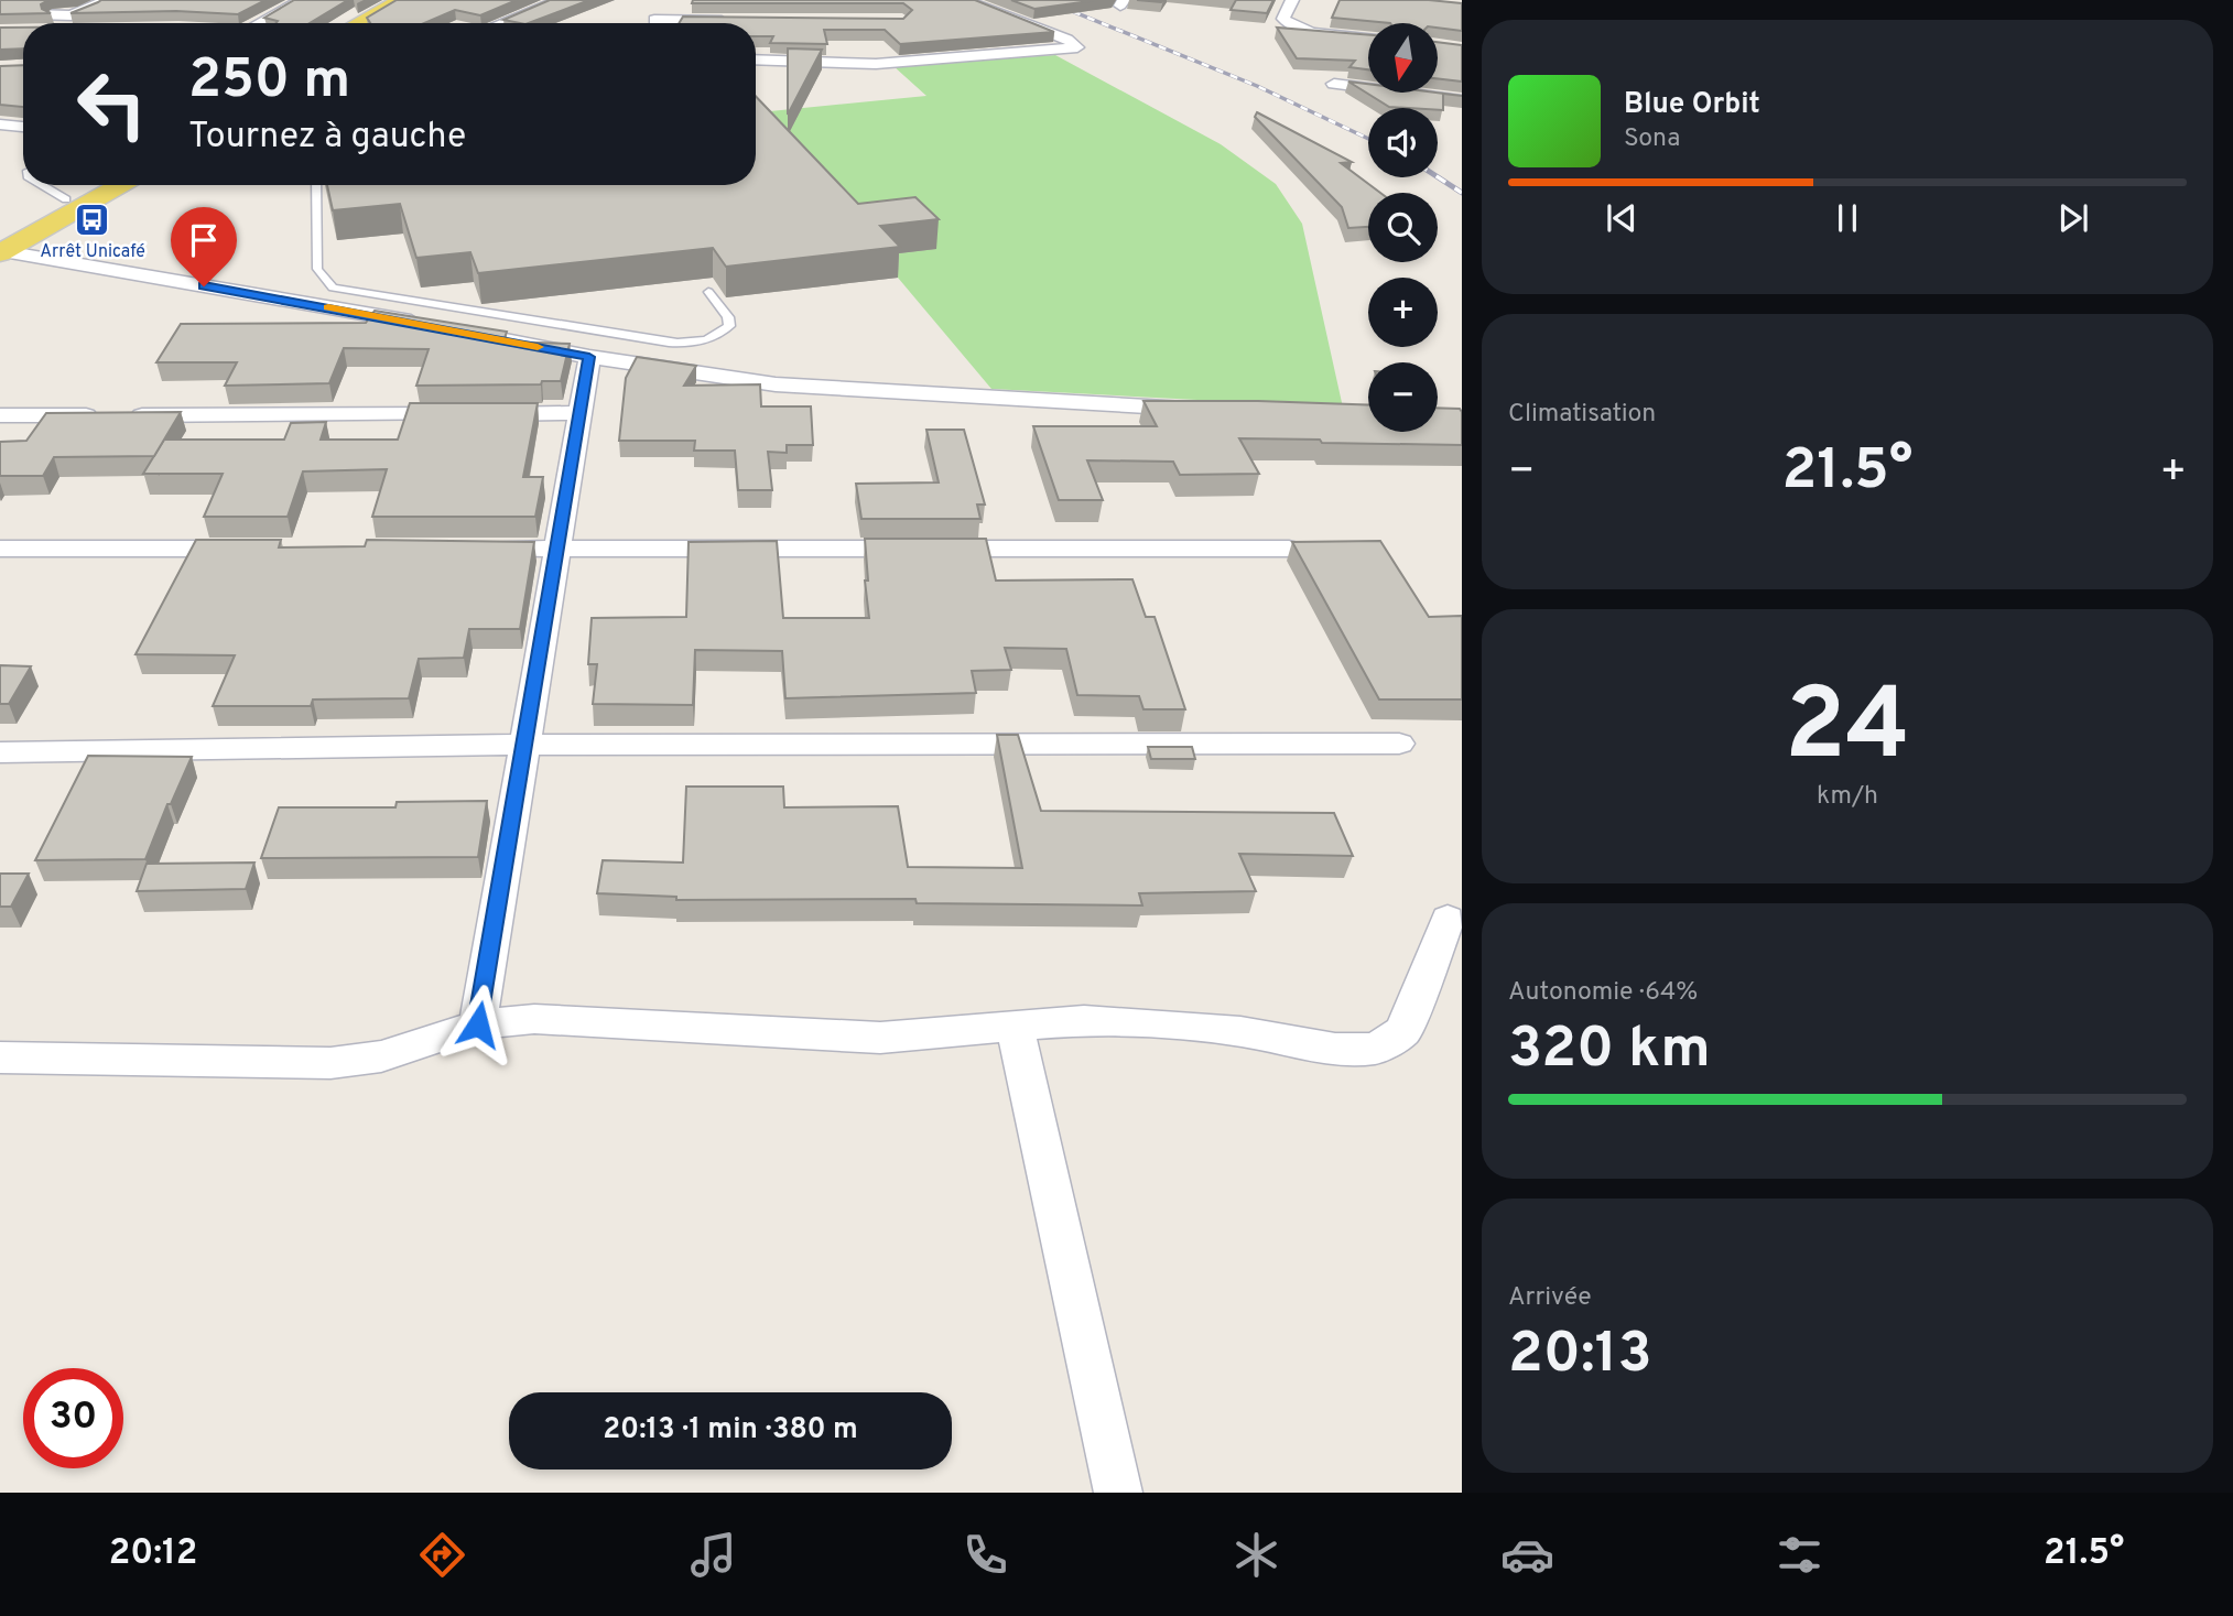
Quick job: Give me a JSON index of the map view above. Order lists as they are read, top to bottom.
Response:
{
  "places": {
    "bus stop": ["Arrêt Unicafé"]
  },
  "north": "bottom",
  "page": {
    "map_buttons": ["+", "−"],
    "turn": ["250 m", "Tournez à gauche"],
    "song": ["Blue Orbit", "Sona"],
    "tile": [
      "Climatisation",
      ["24", "km/h"],
      ["Autonomie · 64%", "320 km"],
      ["Arrivée", "20:13"]
    ],
    "heat": ["−", "21.5°", "+"],
    "limit": "30",
    "trip": "20:13 · 1 min · 380 m",
    "tabs": ["20:12", "21.5°"]
  }
}
